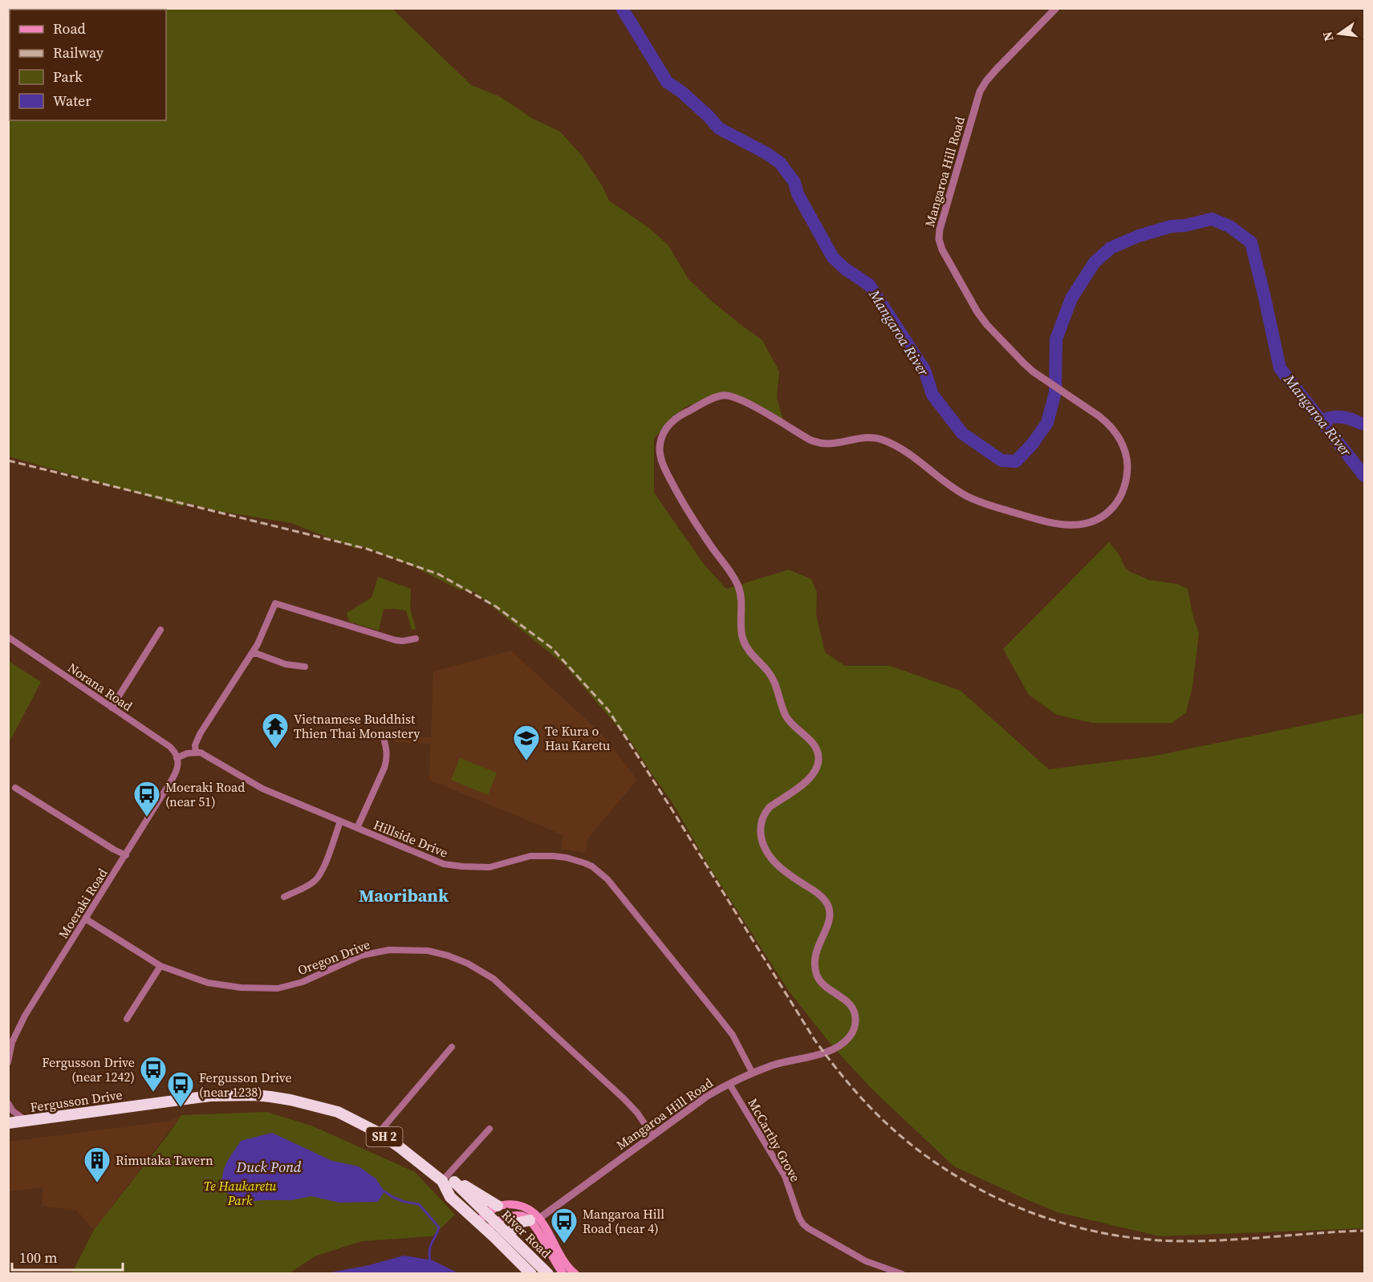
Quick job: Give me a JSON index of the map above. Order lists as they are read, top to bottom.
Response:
{
  "streets": {
    "highway": ["Fergusson Drive", "SH 2", "River Road"],
    "street": [
      "Mangaroa Hill Road",
      "Norana Road",
      "Hillside Drive",
      "Moeraki Road",
      "Oregon Drive",
      "McCarthy Grove"
    ]
  },
  "crossings": [
    ["Mangaroa Hill Road", "Hillside Drive"],
    ["Mangaroa Hill Road", "Oregon Drive"],
    ["Mangaroa Hill Road", "McCarthy Grove"],
    ["Norana Road", "Moeraki Road"],
    ["Moeraki Road", "Oregon Drive"],
    ["Fergusson Drive", "River Road"],
    ["SH 2", "River Road"]
  ],
  "districts": ["Maoribank"],
  "water": ["Mangaroa River", "Duck Pond"],
  "parks": ["Te Haukaretu Park"],
  "places": {
    "temple": ["Vietnamese Buddhist Thien Thai Monastery"],
    "school or university": ["Te Kura o Hau Karetu"],
    "bus stop": [
      "Moeraki Road (near 51)",
      "Fergusson Drive (near 1242)",
      "Fergusson Drive (near 1238)",
      "Mangaroa Hill Road (near 4)"
    ],
    "building": ["Rimutaka Tavern"]
  },
  "legend": [
    "Road",
    "Railway",
    "Park",
    "Water"
  ],
  "scale_bar": "100 m",
  "north": "left"
}
